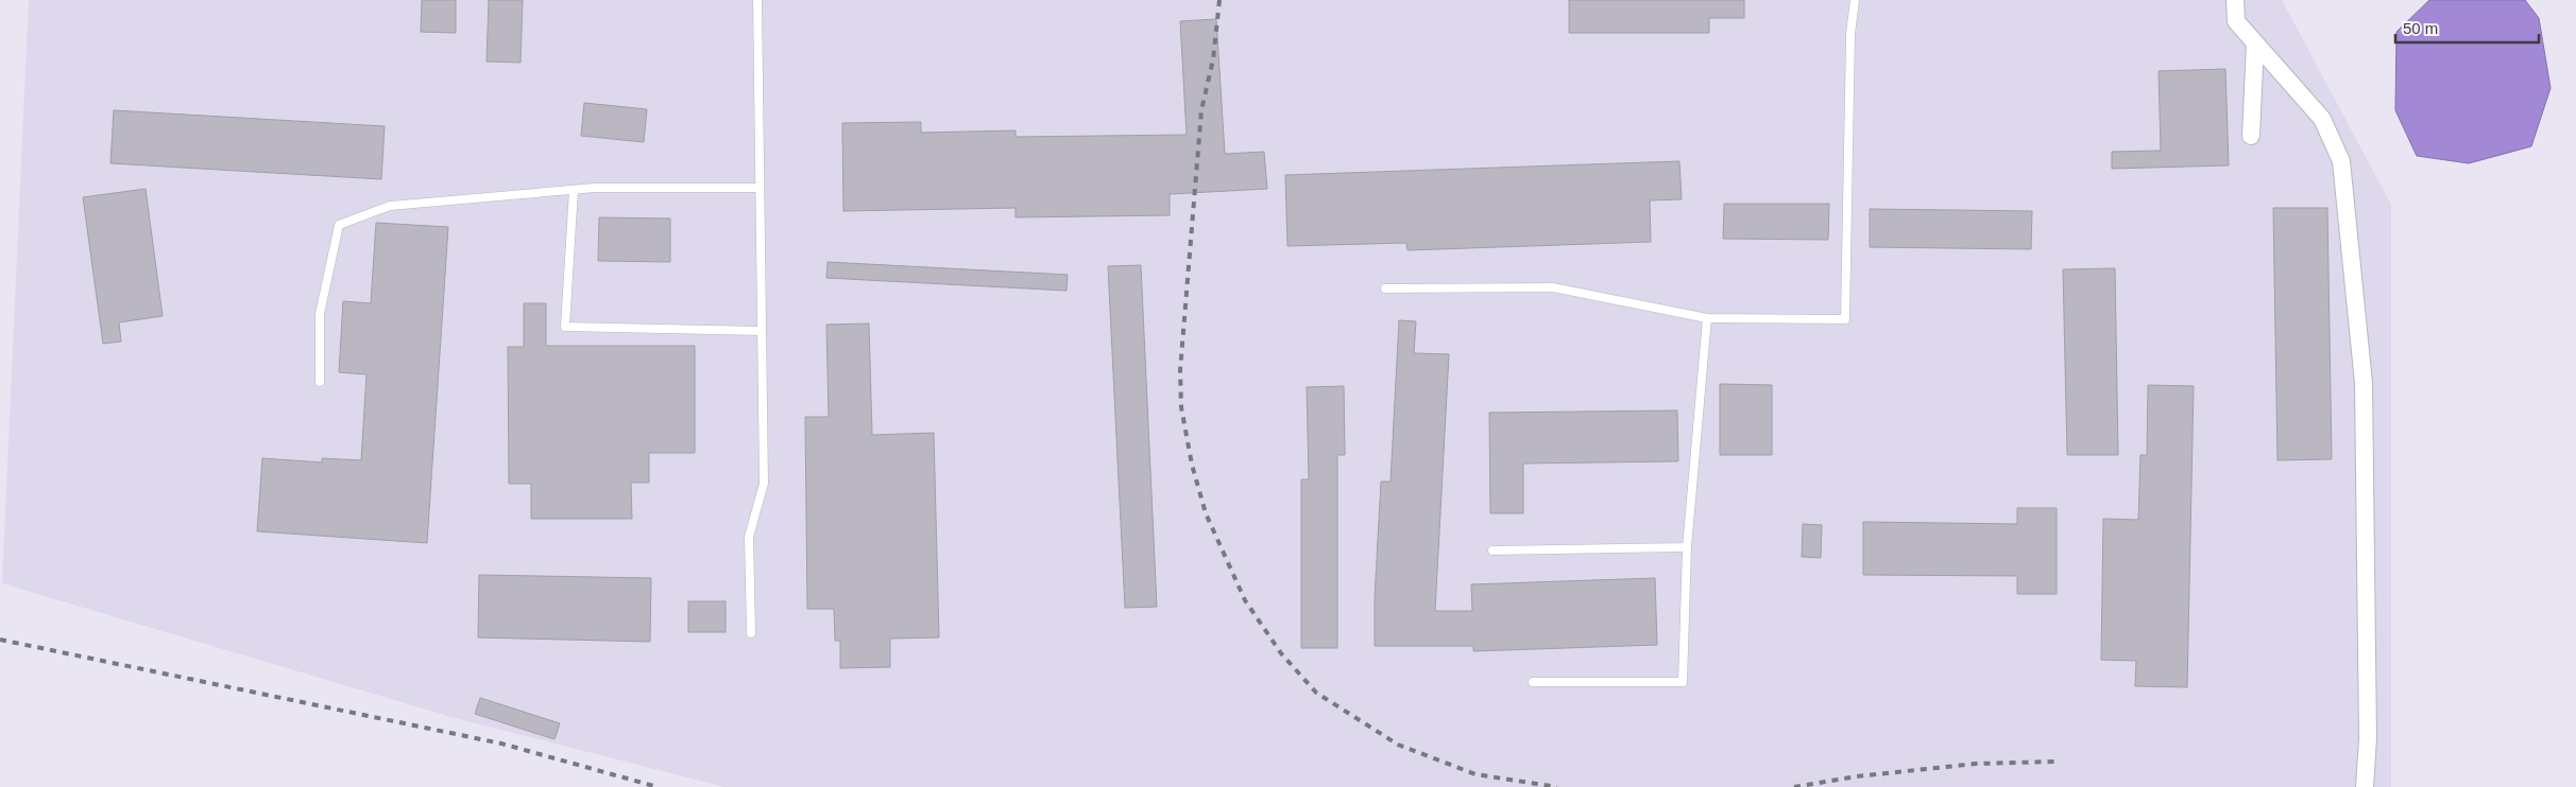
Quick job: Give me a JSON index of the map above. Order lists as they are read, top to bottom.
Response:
{
  "scale_bar": "50 m"
}
